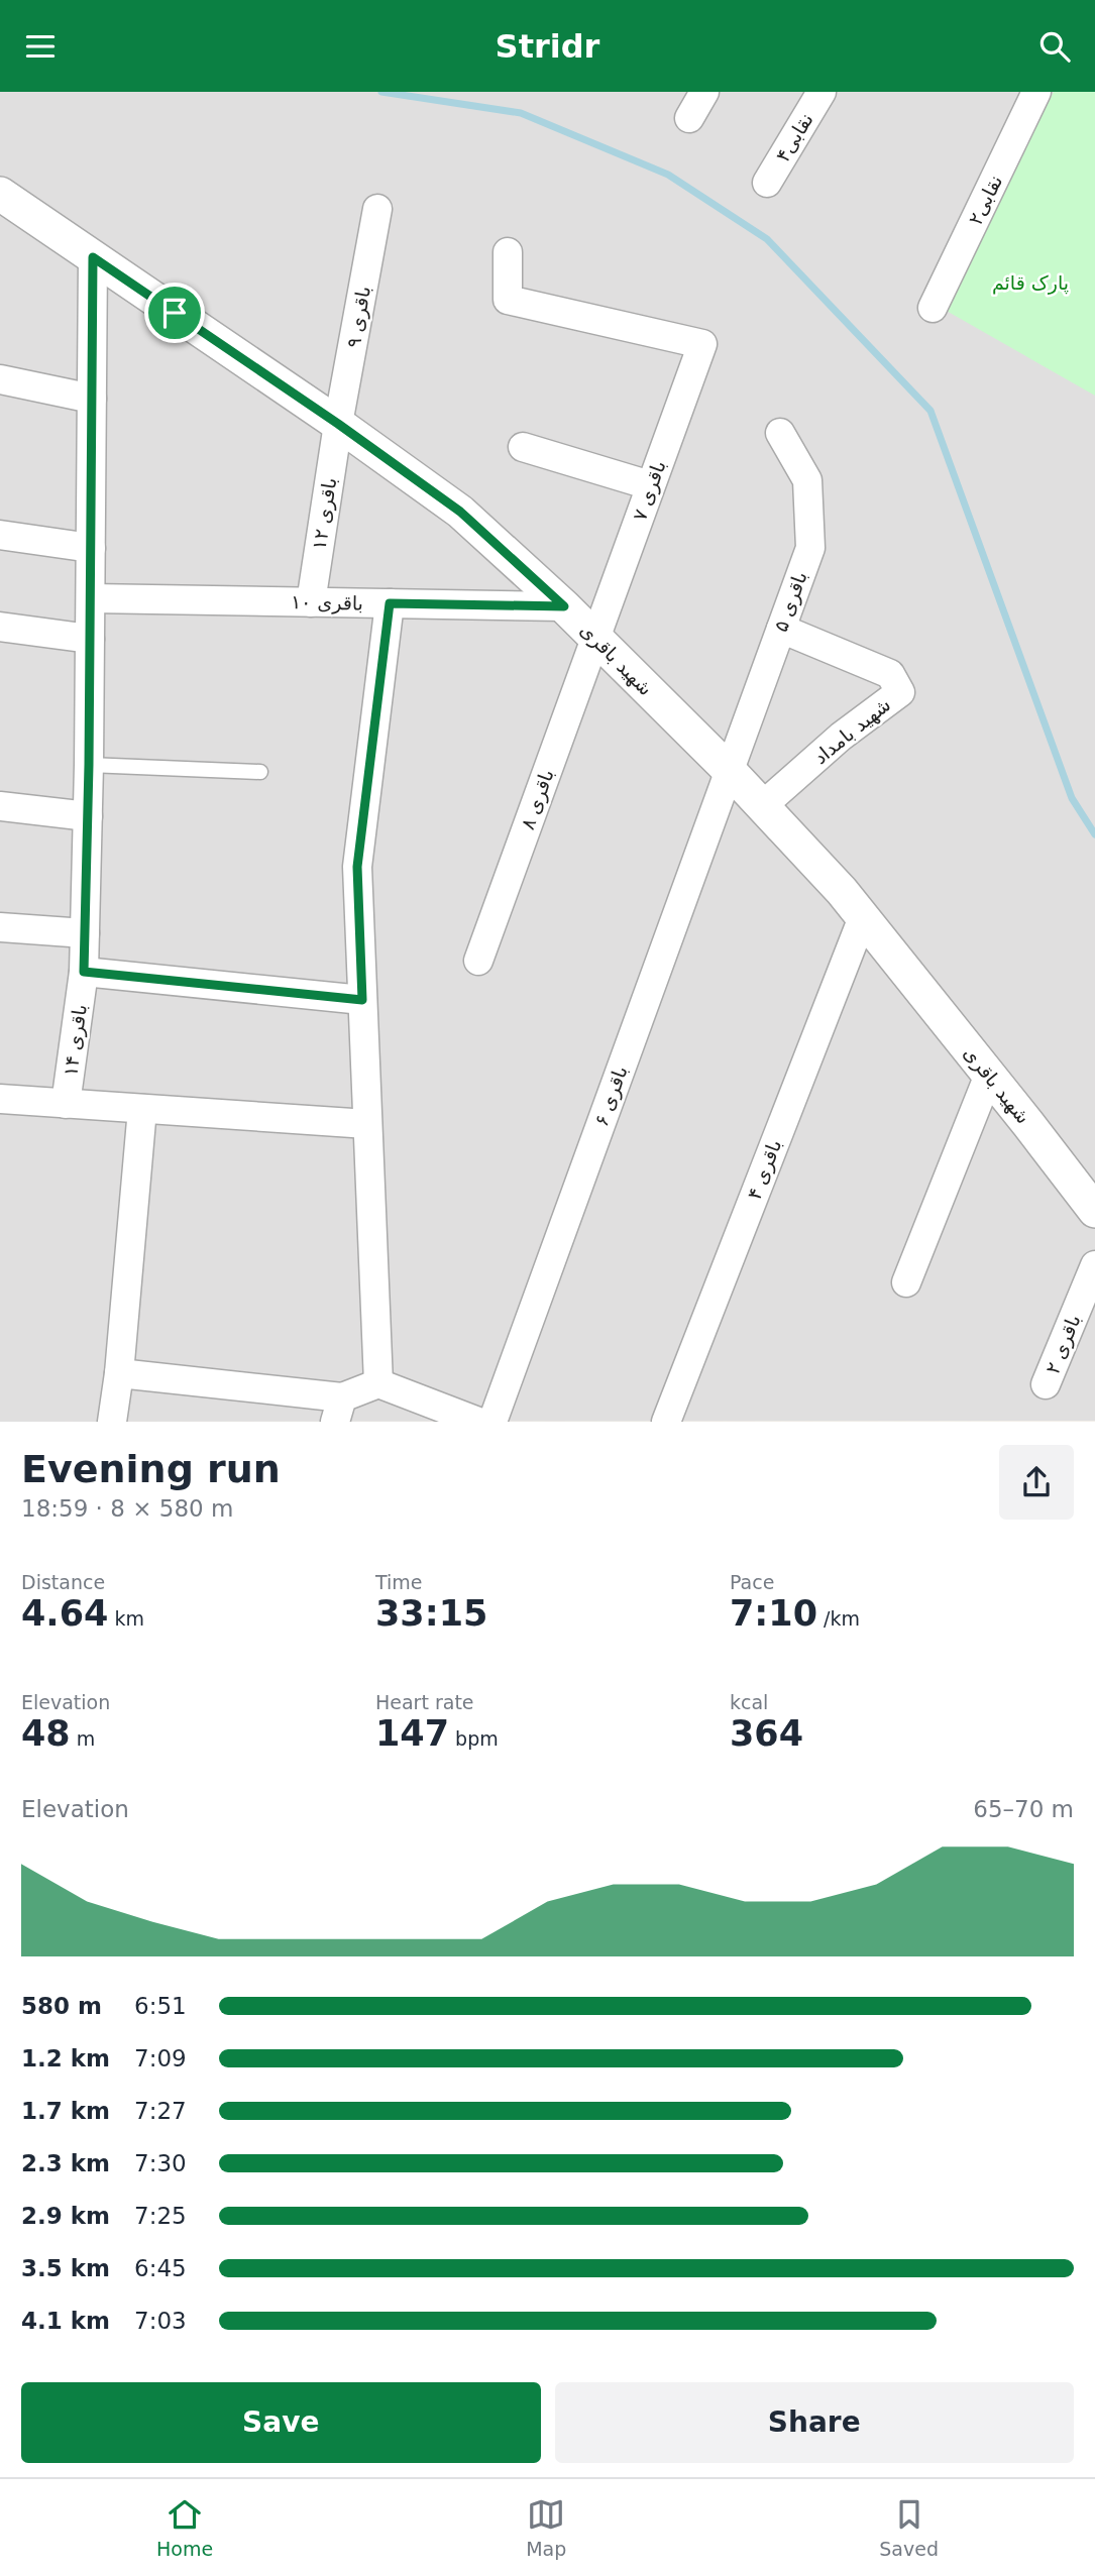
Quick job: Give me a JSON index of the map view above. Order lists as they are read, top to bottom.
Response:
{
  "streets": {
    "street": [
      "نقابی۴",
      "نقابی۲",
      "باقری ۹",
      "باقری ۷",
      "باقری ۱۲",
      "باقری ۵",
      "باقری ۱۰",
      "شهید باقری",
      "شهید بامداد",
      "باقری ۸",
      "باقری ۱۴",
      "باقری ۶",
      "باقری ۴",
      "باقری ۲"
    ]
  },
  "crossings": [
    ["باقری ۹", "باقری ۱۲"],
    ["باقری ۹", "شهید باقری"],
    ["باقری ۷", "شهید باقری"],
    ["باقری ۷", "باقری ۸"],
    ["باقری ۱۲", "باقری ۱۰"],
    ["باقری ۱۲", "شهید باقری"],
    ["باقری ۵", "شهید باقری"],
    ["باقری ۵", "شهید بامداد"],
    ["باقری ۵", "باقری ۶"],
    ["باقری ۱۰", "شهید باقری"],
    ["باقری ۱۰", "باقری ۱۴"],
    ["شهید باقری", "شهید بامداد"],
    ["شهید باقری", "باقری ۸"],
    ["شهید باقری", "باقری ۱۴"],
    ["شهید باقری", "باقری ۶"],
    ["شهید باقری", "باقری ۴"]
  ],
  "parks": ["پارک قائم"],
  "page": {
    "header": "Stridr",
    "heading": ["Evening run", "18:59 · 8 × 580 m"],
    "stats": [
      ["Distance", "4.64 km"],
      ["Time", "33:15"],
      ["Pace", "7:10 /km"],
      ["Elevation", "48 m"],
      ["Heart rate", "147 bpm"],
      ["kcal", "364"]
    ],
    "chart": ["Elevation", "65–70 m"],
    "list": [
      {
        "name": "580 m",
        "note": "6:51"
      },
      {
        "name": "1.2 km",
        "note": "7:09"
      },
      {
        "name": "1.7 km",
        "note": "7:27"
      },
      {
        "name": "2.3 km",
        "note": "7:30"
      },
      {
        "name": "2.9 km",
        "note": "7:25"
      },
      {
        "name": "3.5 km",
        "note": "6:45"
      },
      {
        "name": "4.1 km",
        "note": "7:03"
      }
    ],
    "buttons": ["Save", "Share"],
    "tabs": ["Home", "Map", "Saved"]
  }
}
